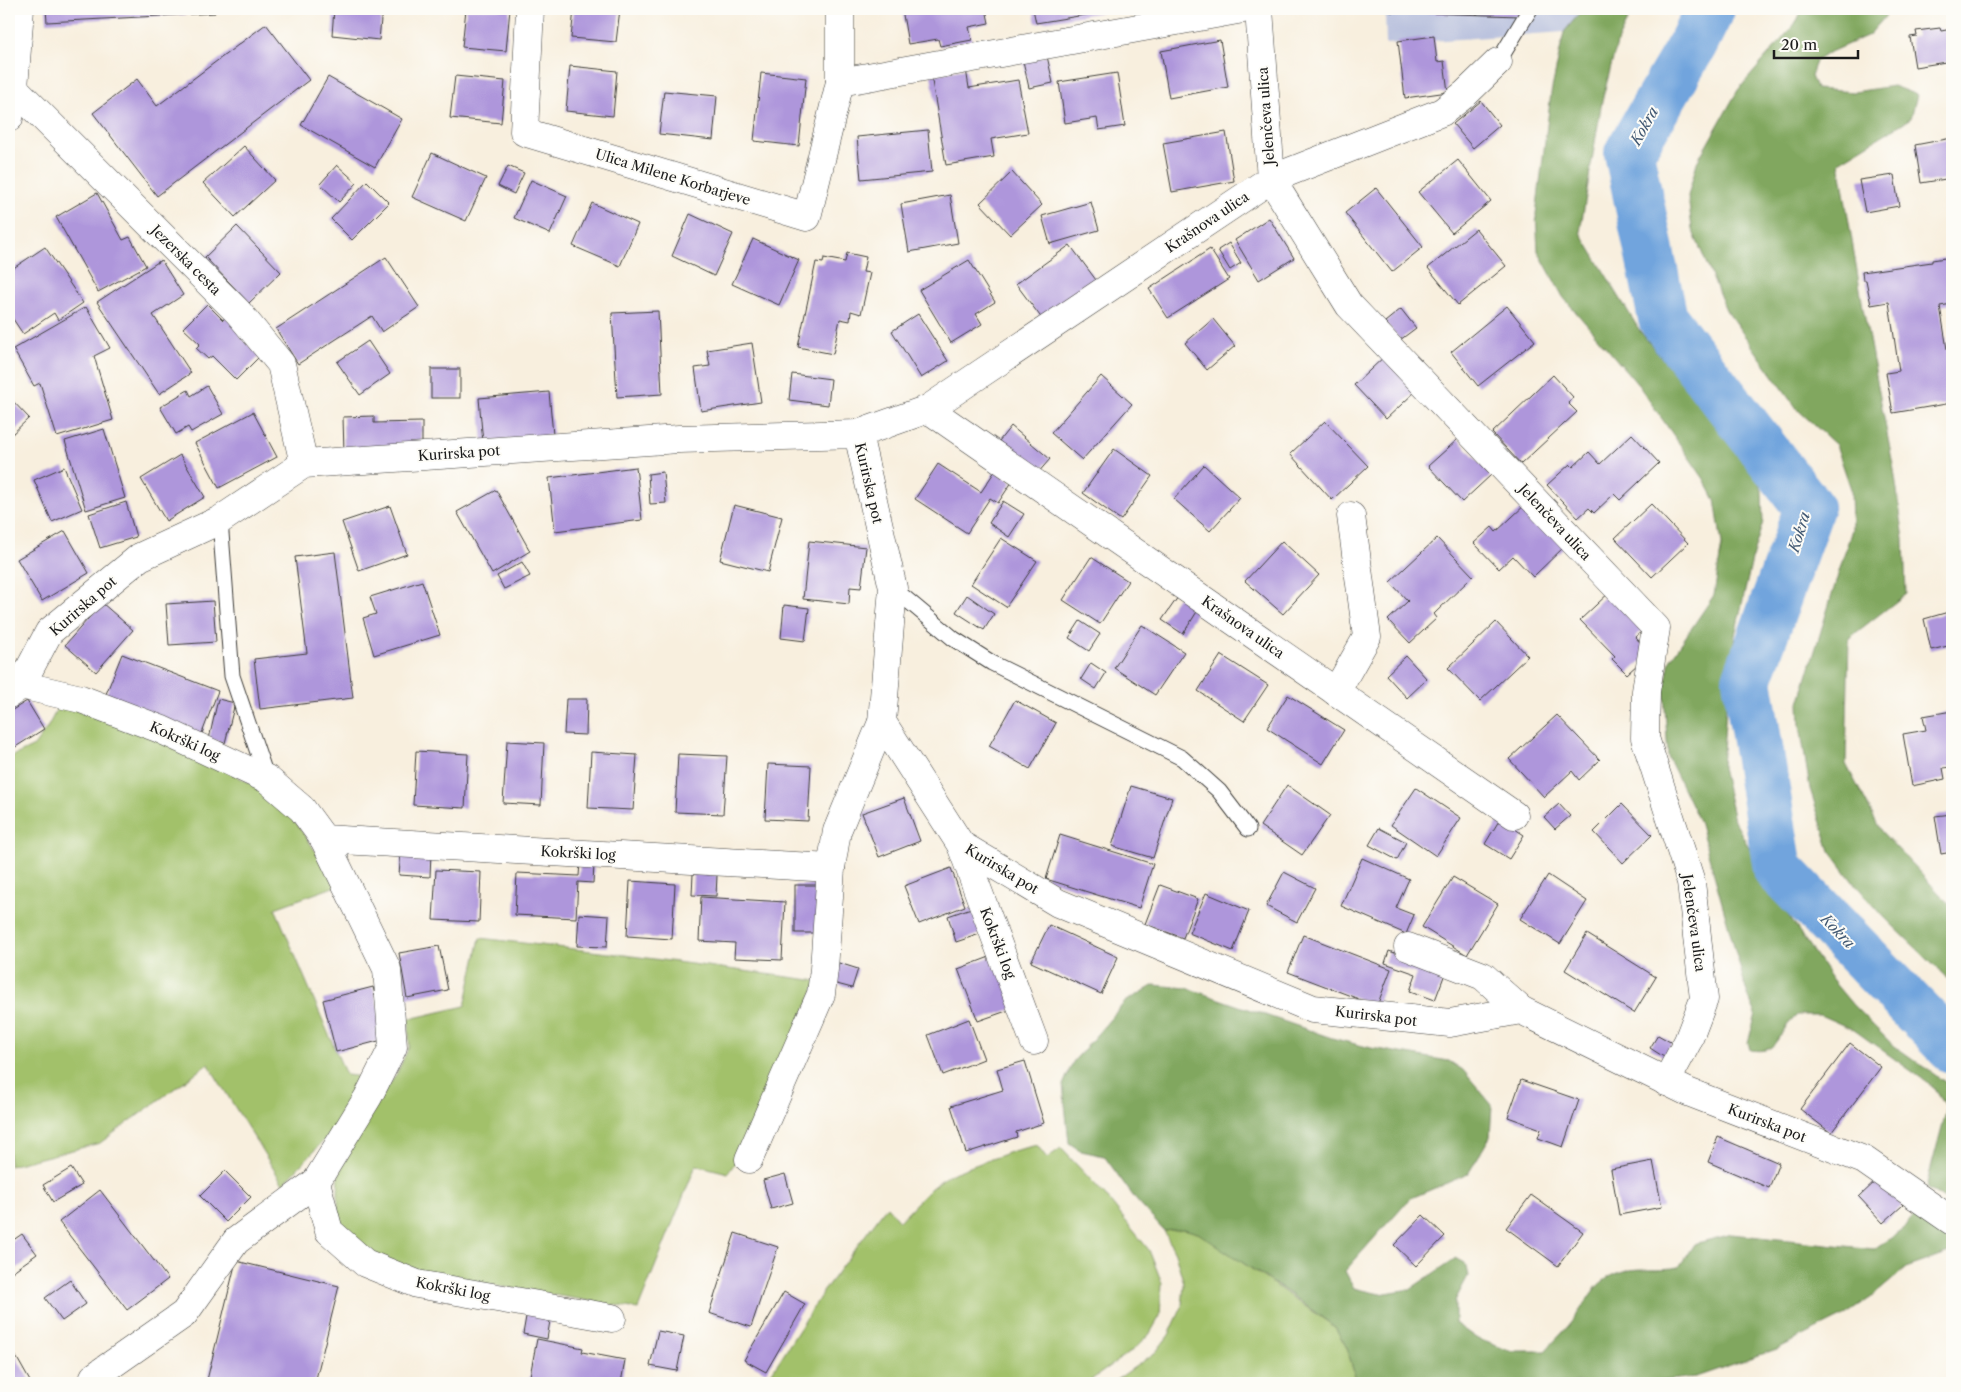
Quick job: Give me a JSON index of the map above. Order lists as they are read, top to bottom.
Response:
{
  "streets": {
    "street": [
      "Jelenčeva ulica",
      "Ulica Milene Korbarjeve",
      "Krašnova ulica",
      "Jezerska cesta",
      "Kurirska pot",
      "Kokrški log"
    ]
  },
  "crossings": [
    ["Jelenčeva ulica", "Krašnova ulica"],
    ["Jelenčeva ulica", "Kurirska pot"],
    ["Krašnova ulica", "Kurirska pot"],
    ["Jezerska cesta", "Kurirska pot"],
    ["Kurirska pot", "Kokrški log"]
  ],
  "water": ["Kokra"],
  "scale_bar": "20 m"
}
